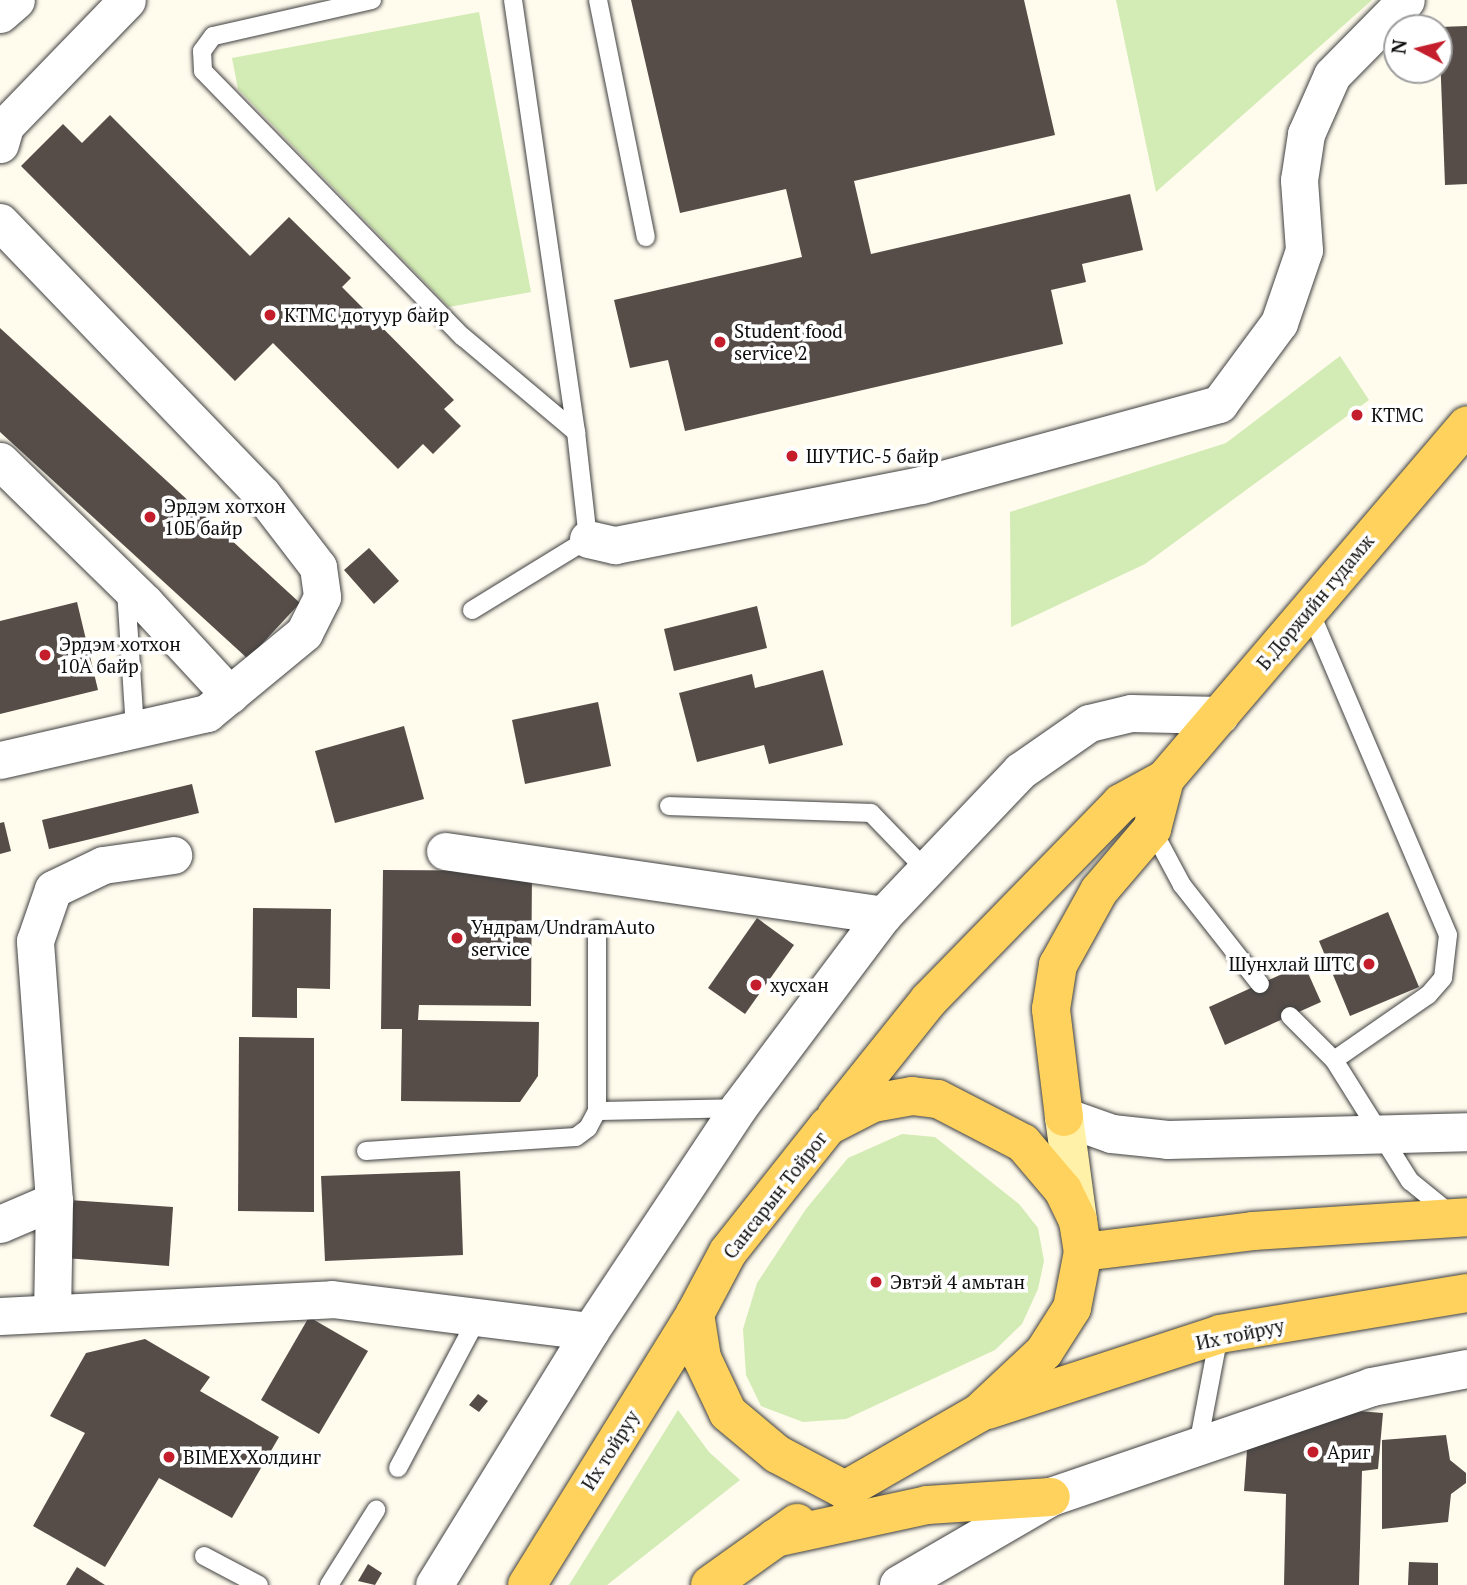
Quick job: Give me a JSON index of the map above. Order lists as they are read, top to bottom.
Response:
{
  "streets": {
    "main road": ["Б.Доржийн гудамж", "Сансарын Тойрог", "Их тойруу"]
  },
  "crossings": [
    ["Сансарын Тойрог", "Их тойруу"]
  ],
  "places": [
    "KTMC дотуур байр",
    "Student food service 2",
    "КТМС",
    "ШУТИС-5 байр",
    "Эрдэм хотхон 10Б байр",
    "Эрдэм хотхон 10А байр",
    "Ундрам/UndramAuto service",
    "Шунхлай ШТС",
    "хусхан",
    "Эвтэй 4 амьтан",
    "Ариг",
    "BIMEX Холдинг"
  ],
  "north": "left"
}
